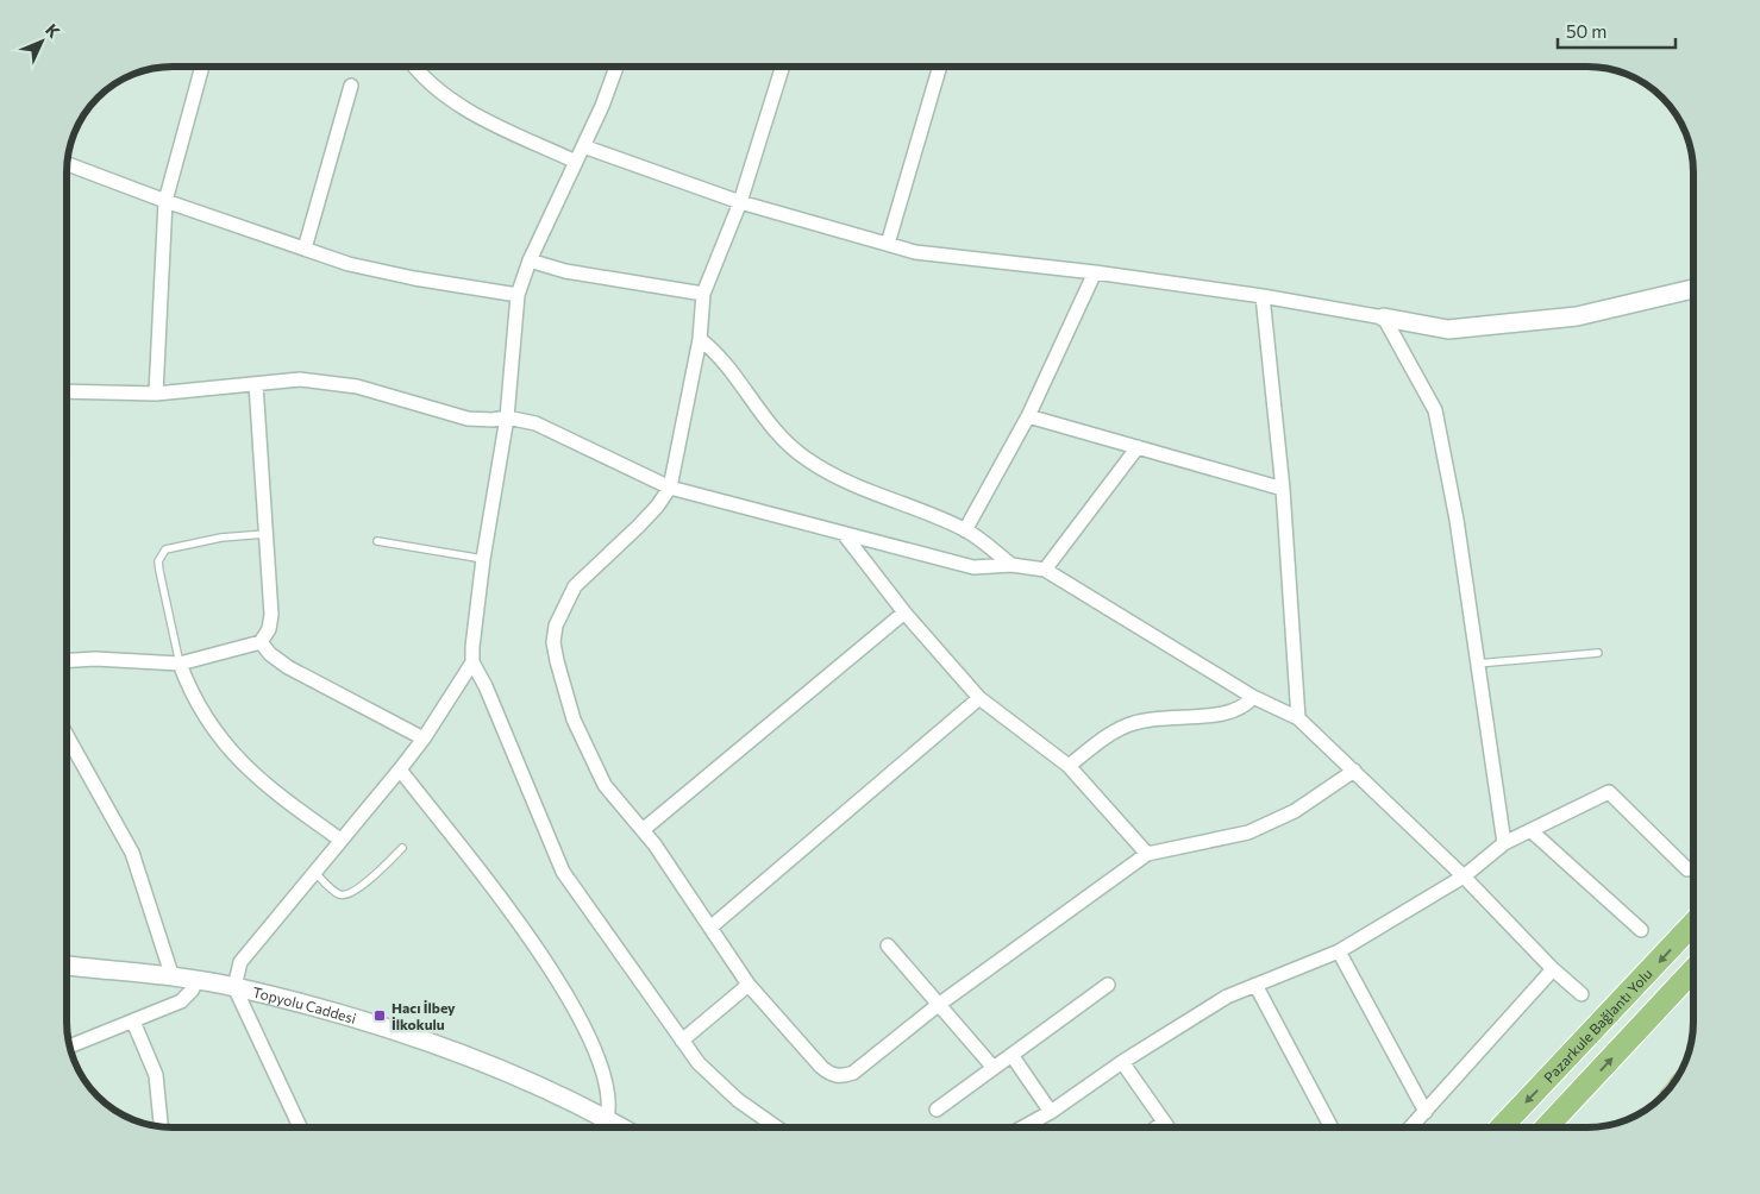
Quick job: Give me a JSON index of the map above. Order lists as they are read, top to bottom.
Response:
{
  "streets": {
    "main road": ["Pazarkule Bağlantı Yolu"],
    "street": ["Topyolu Caddesi"]
  },
  "places": {
    "transit": ["Hacı İlbey İlkokulu"]
  },
  "scale_bar": "50 m",
  "north": "top right"
}
